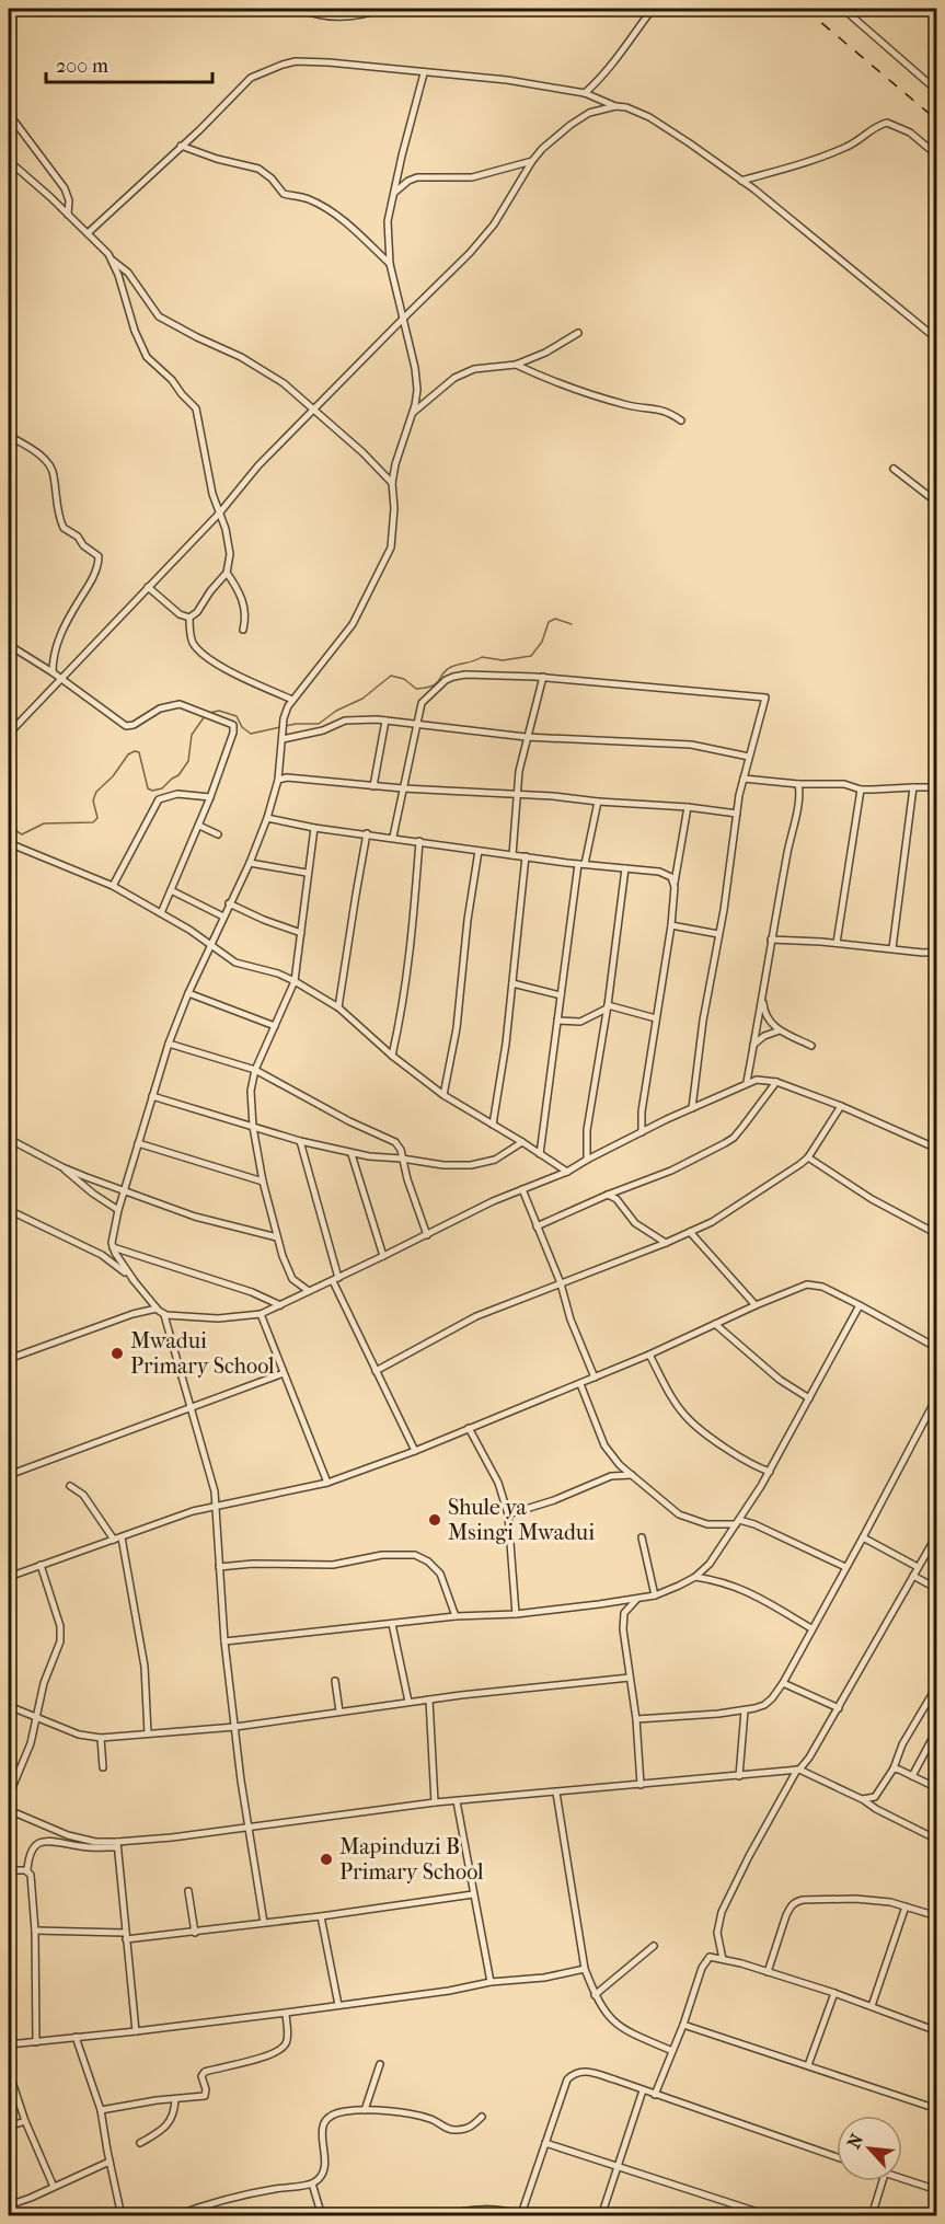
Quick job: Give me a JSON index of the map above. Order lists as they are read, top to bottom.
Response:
{
  "places": ["Mwadui Primary School", "Shule ya Msingi Mwadui", "Mapinduzi B Primary School"],
  "scale_bar": "200 m",
  "north": "top left"
}
